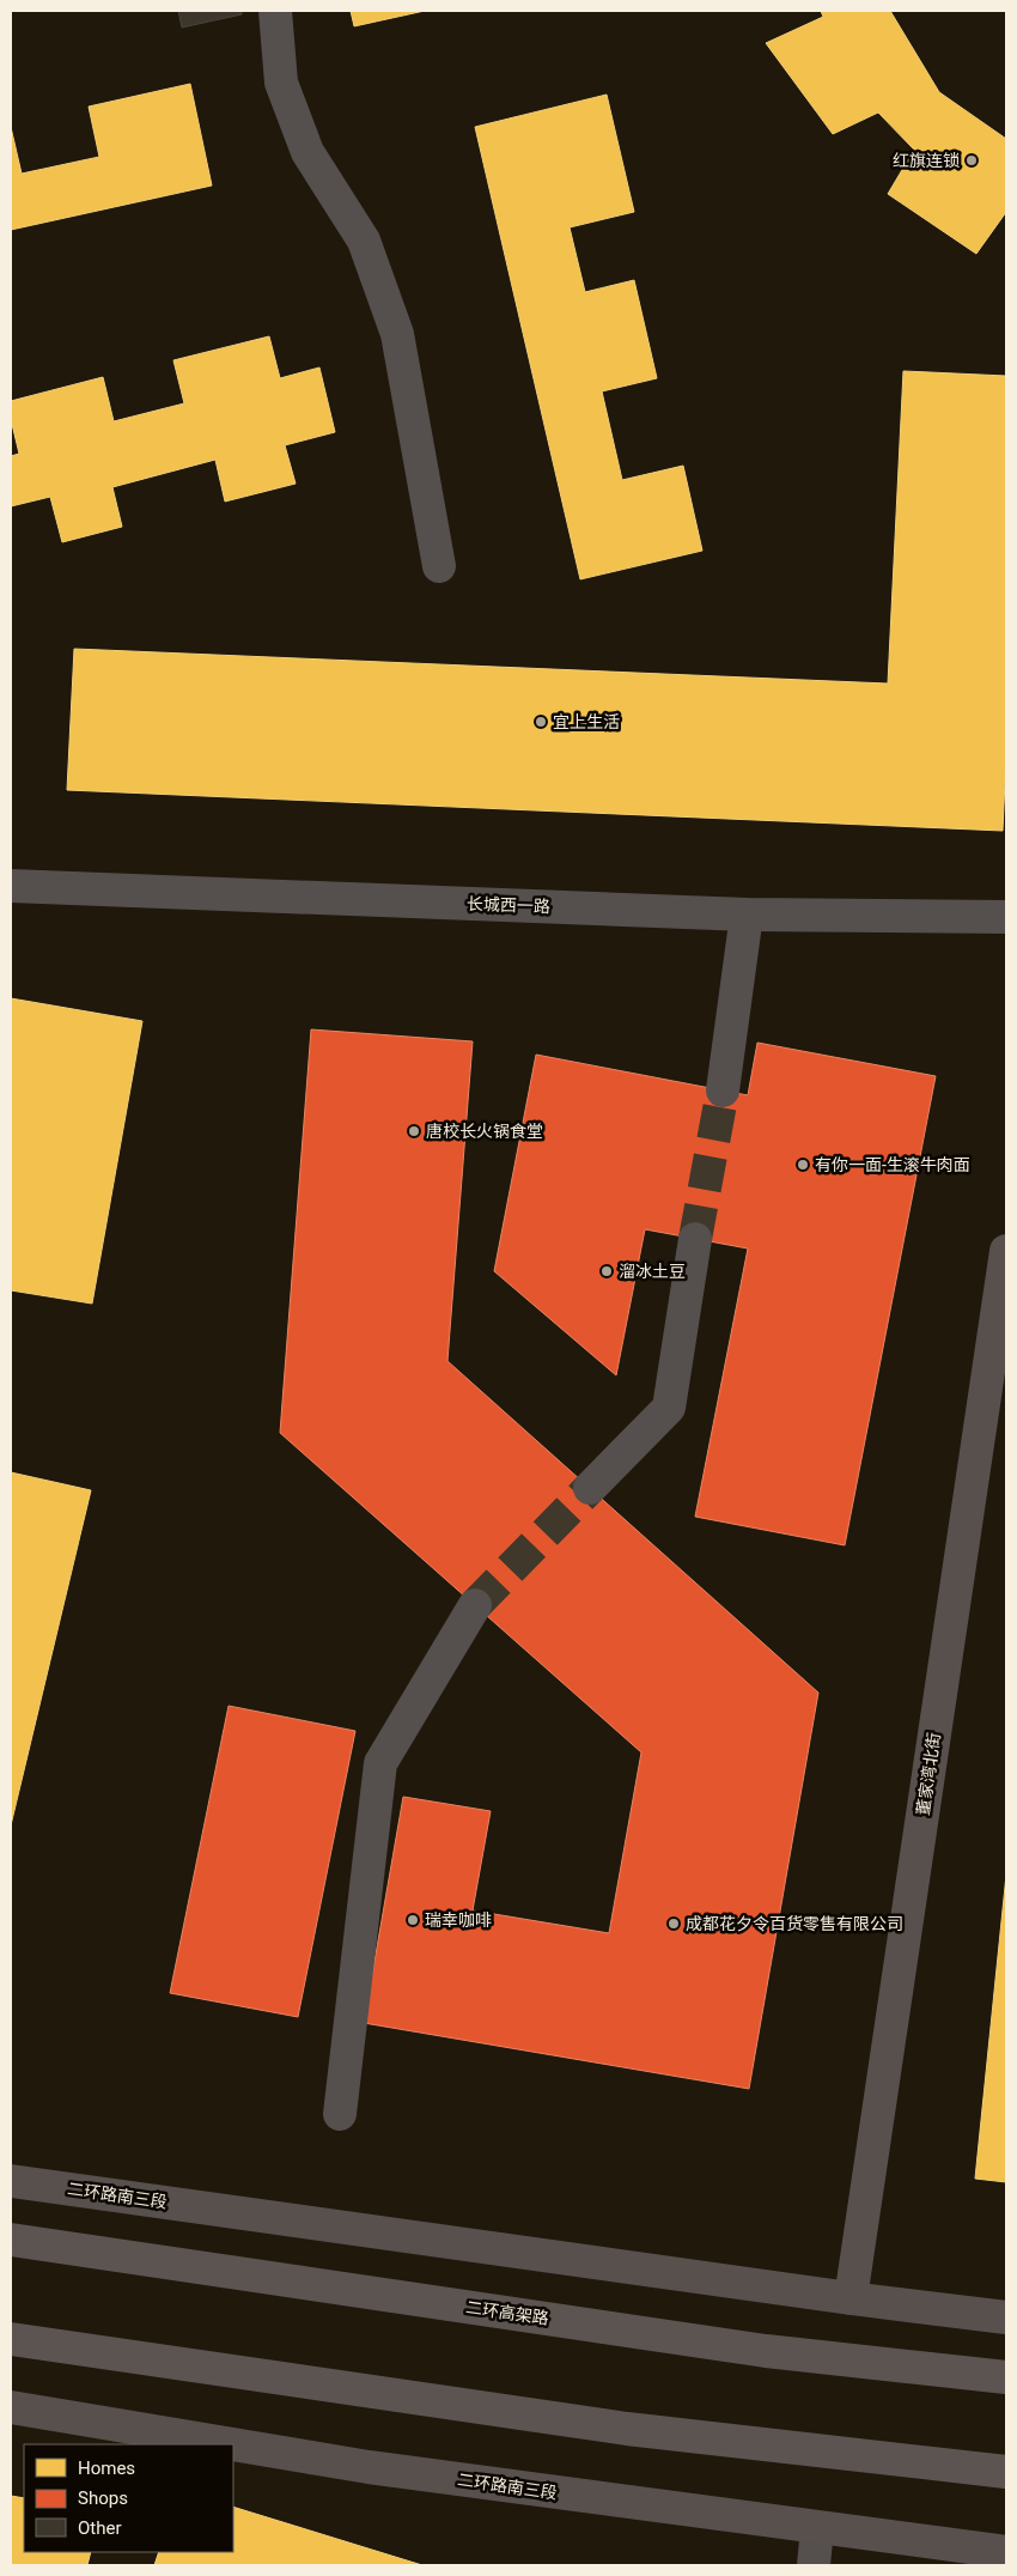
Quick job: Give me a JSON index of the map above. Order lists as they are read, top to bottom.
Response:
{
  "streets": {
    "highway": ["二环高架路"],
    "main road": ["董家湾北街", "二环路南三段"],
    "street": ["长城西一路"]
  },
  "crossings": [
    ["董家湾北街", "二环路南三段"]
  ],
  "places": [
    "红旗连锁",
    "宜上生活",
    "唐校长火锅食堂",
    "有你一面-生滚牛肉面",
    "溜冰土豆",
    "瑞幸咖啡",
    "成都花夕令百货零售有限公司"
  ],
  "legend": ["Homes", "Shops", "Other"]
}
